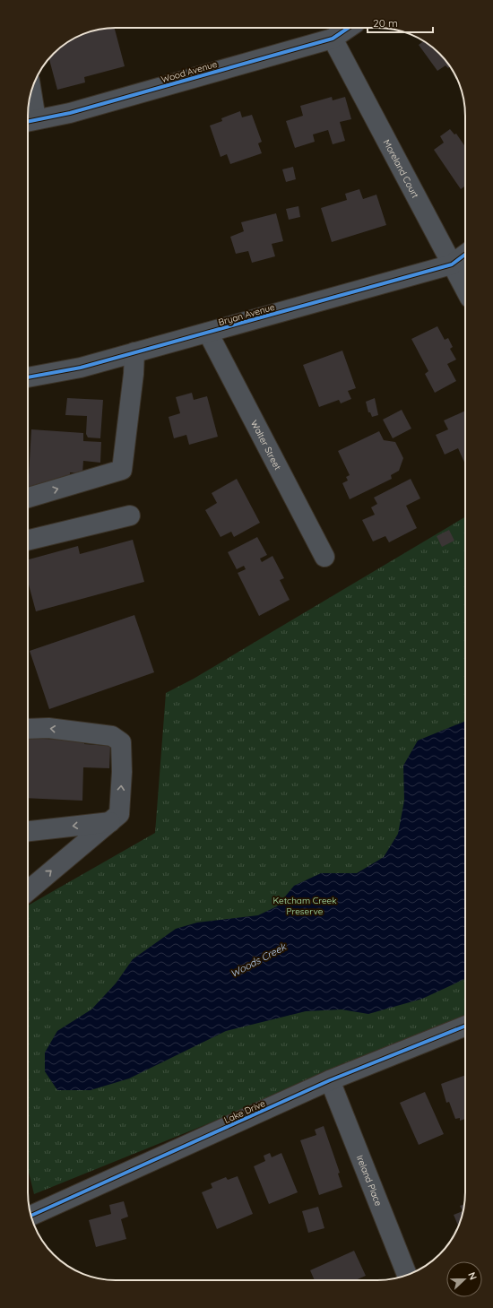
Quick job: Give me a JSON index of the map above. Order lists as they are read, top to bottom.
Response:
{
  "streets": {
    "street": [
      "Wood Avenue",
      "Moreland Court",
      "Bryan Avenue",
      "Walter Street",
      "Lake Drive",
      "Ireland Place"
    ]
  },
  "crossings": [
    ["Wood Avenue", "Moreland Court"],
    ["Moreland Court", "Bryan Avenue"],
    ["Bryan Avenue", "Walter Street"],
    ["Lake Drive", "Ireland Place"]
  ],
  "water": ["Woods Creek"],
  "parks": ["Ketcham Creek Preserve"],
  "scale_bar": "20 m",
  "north": "right"
}
